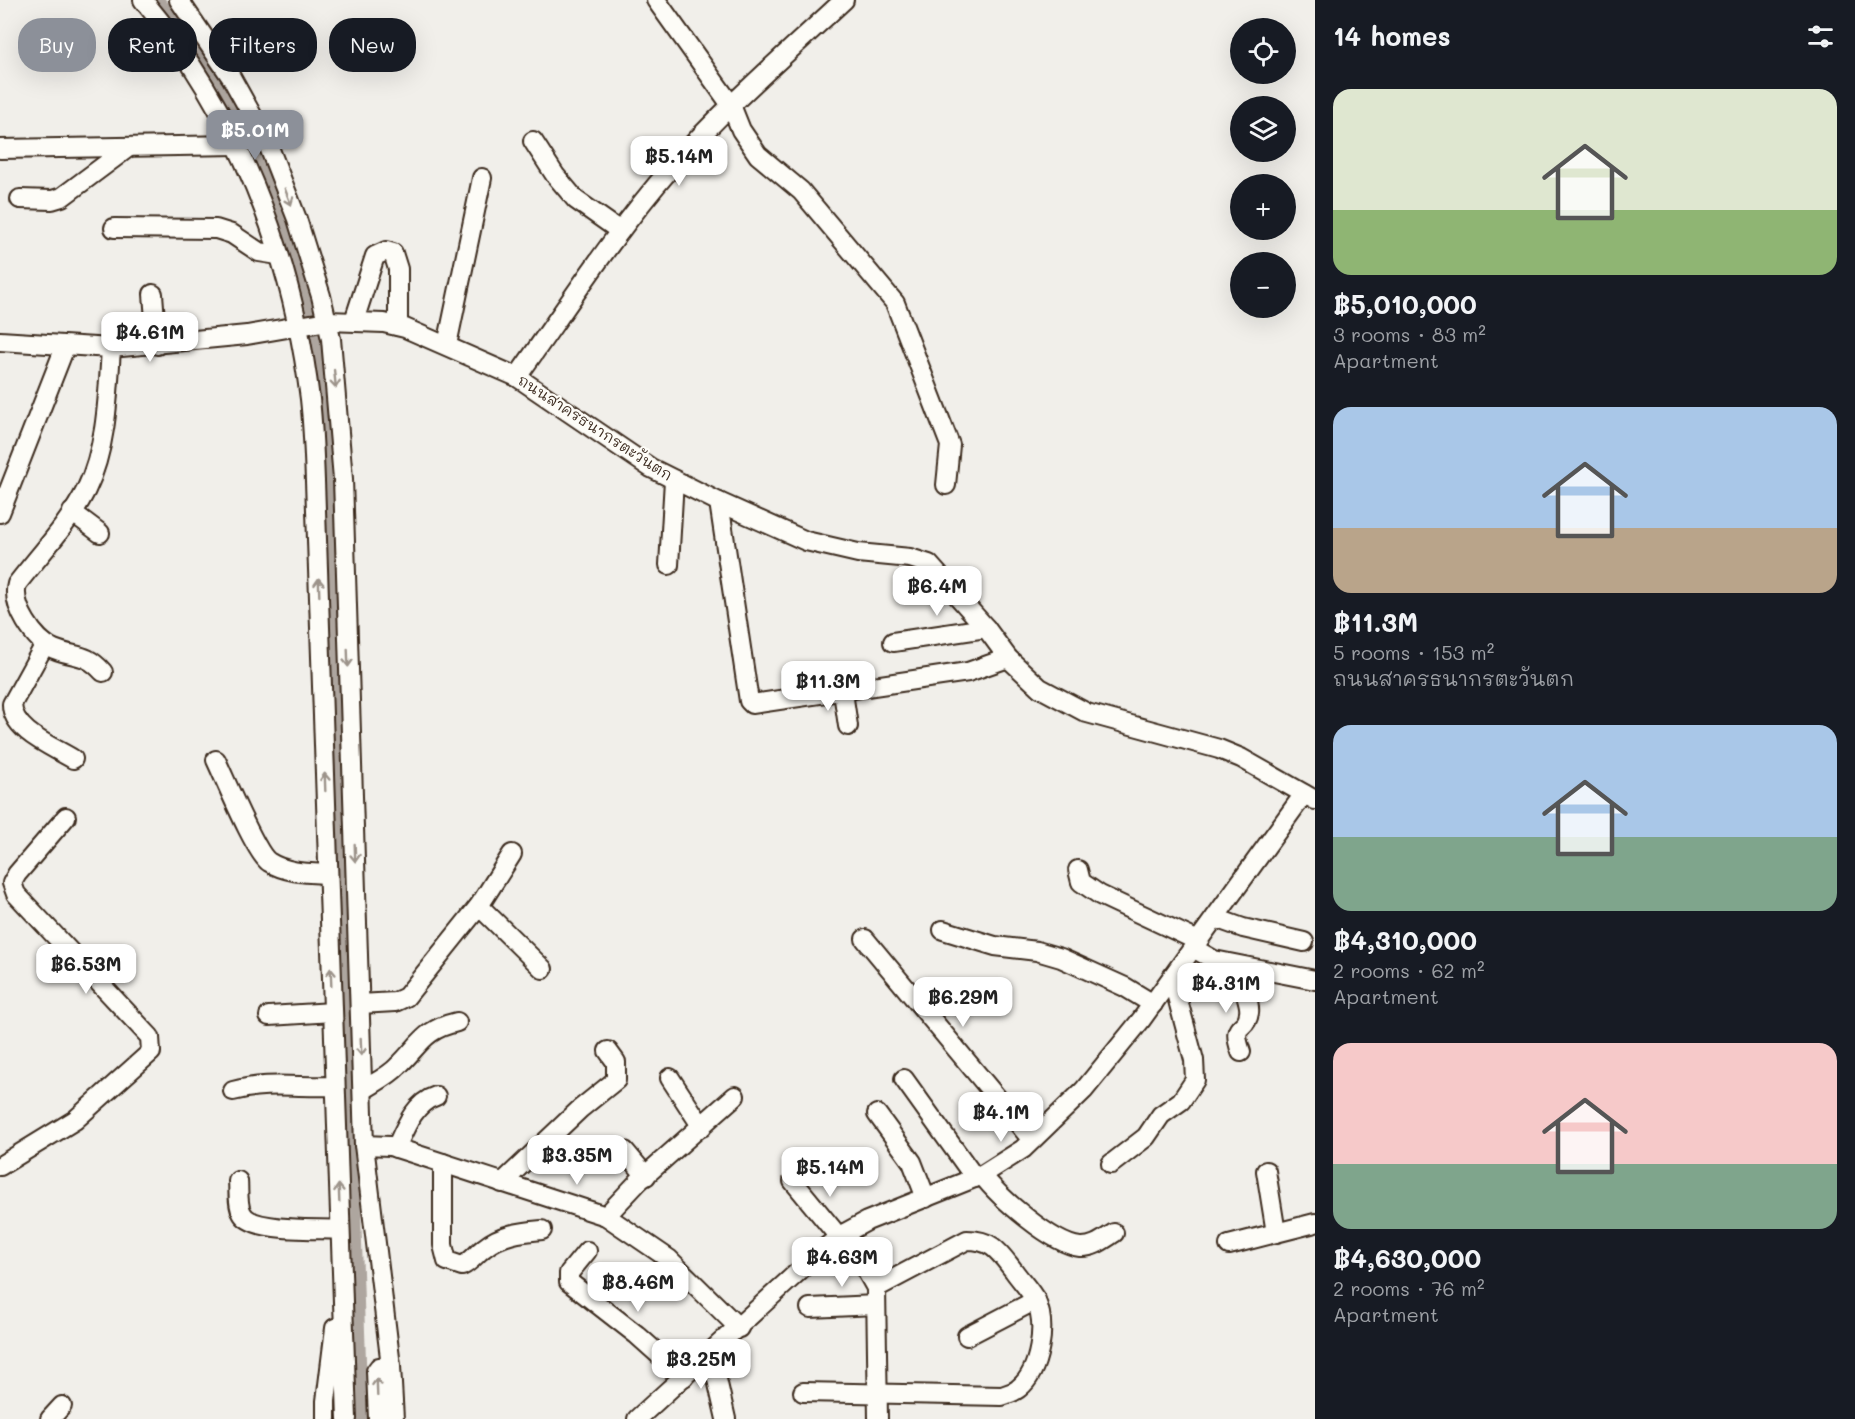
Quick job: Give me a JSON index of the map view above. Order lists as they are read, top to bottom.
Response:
{
  "streets": {
    "street": ["ถนนสาครธนากรตะวันตก"]
  },
  "page": {
    "heading": "14 homes",
    "map_buttons": ["+", "−"],
    "chip": [
      "Buy",
      "Rent",
      "Filters",
      "New"
    ],
    "list": [
      {
        "name": "฿5,010,000",
        "note": "3 rooms · 83 m² · Apartment"
      },
      {
        "name": "฿11.3M",
        "note": "5 rooms · 153 m² · ถนนสาครธนากรตะวันตก"
      },
      {
        "name": "฿4,310,000",
        "note": "2 rooms · 62 m² · Apartment"
      },
      {
        "name": "฿4,630,000",
        "note": "2 rooms · 76 m² · Apartment"
      }
    ],
    "price": [
      "฿5.01M",
      "฿5.14M",
      "฿4.61M",
      "฿6.4M",
      "฿11.3M",
      "฿6.53M",
      "฿4.31M",
      "฿6.29M",
      "฿4.1M",
      "฿3.35M",
      "฿5.14M",
      "฿4.63M",
      "฿8.46M",
      "฿3.25M"
    ]
  }
}
